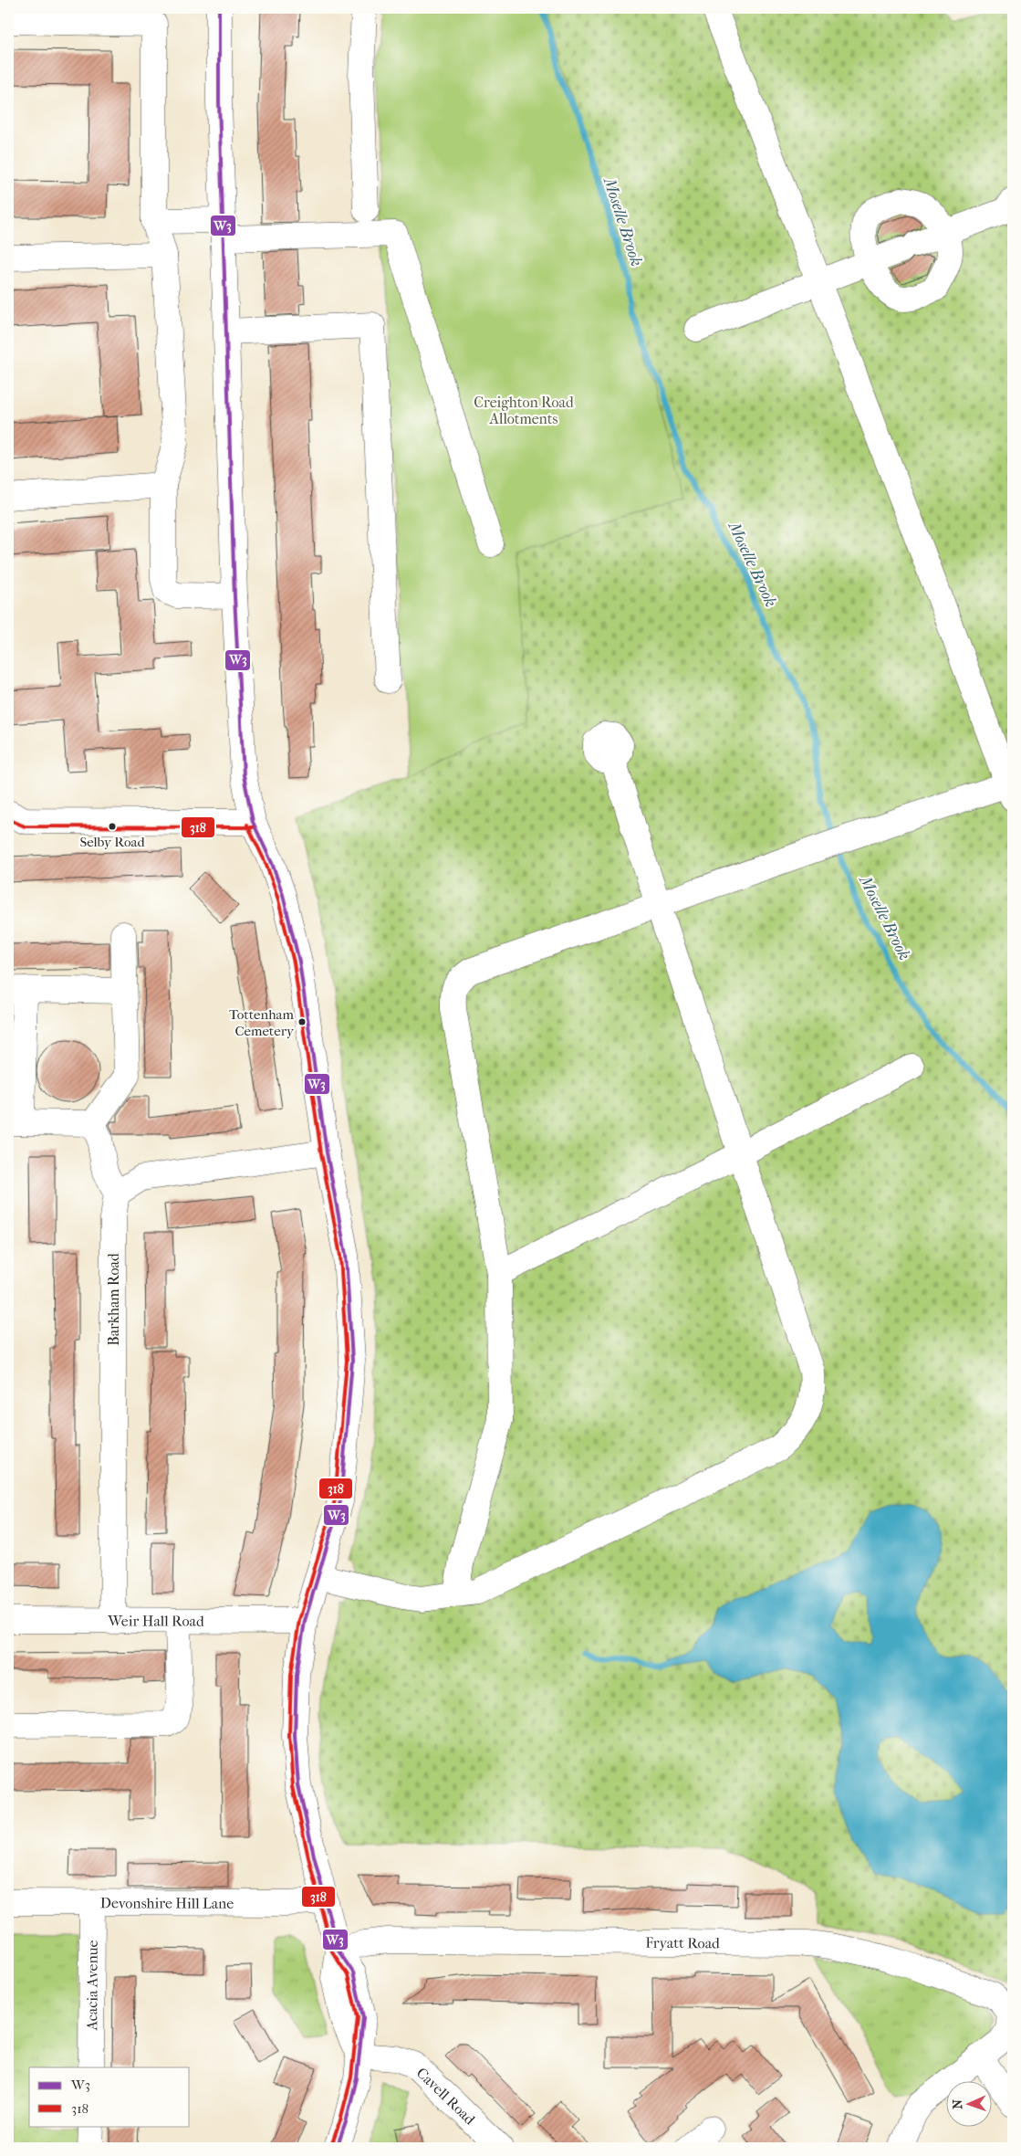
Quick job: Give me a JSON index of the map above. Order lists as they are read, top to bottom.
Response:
{
  "streets": {
    "street": [
      "Barkham Road",
      "Weir Hall Road",
      "Devonshire Hill Lane",
      "Fryatt Road",
      "Acacia Avenue",
      "Cavell Road"
    ]
  },
  "crossings": [
    ["Barkham Road", "Weir Hall Road"],
    ["Devonshire Hill Lane", "Acacia Avenue"]
  ],
  "water": ["Moselle Brook"],
  "parks": ["Creighton Road Allotments"],
  "places": ["Selby Road", "Tottenham Cemetery"],
  "lines": ["transit line W3", "transit line 318"],
  "legend": ["W3", "318"],
  "north": "left"
}
